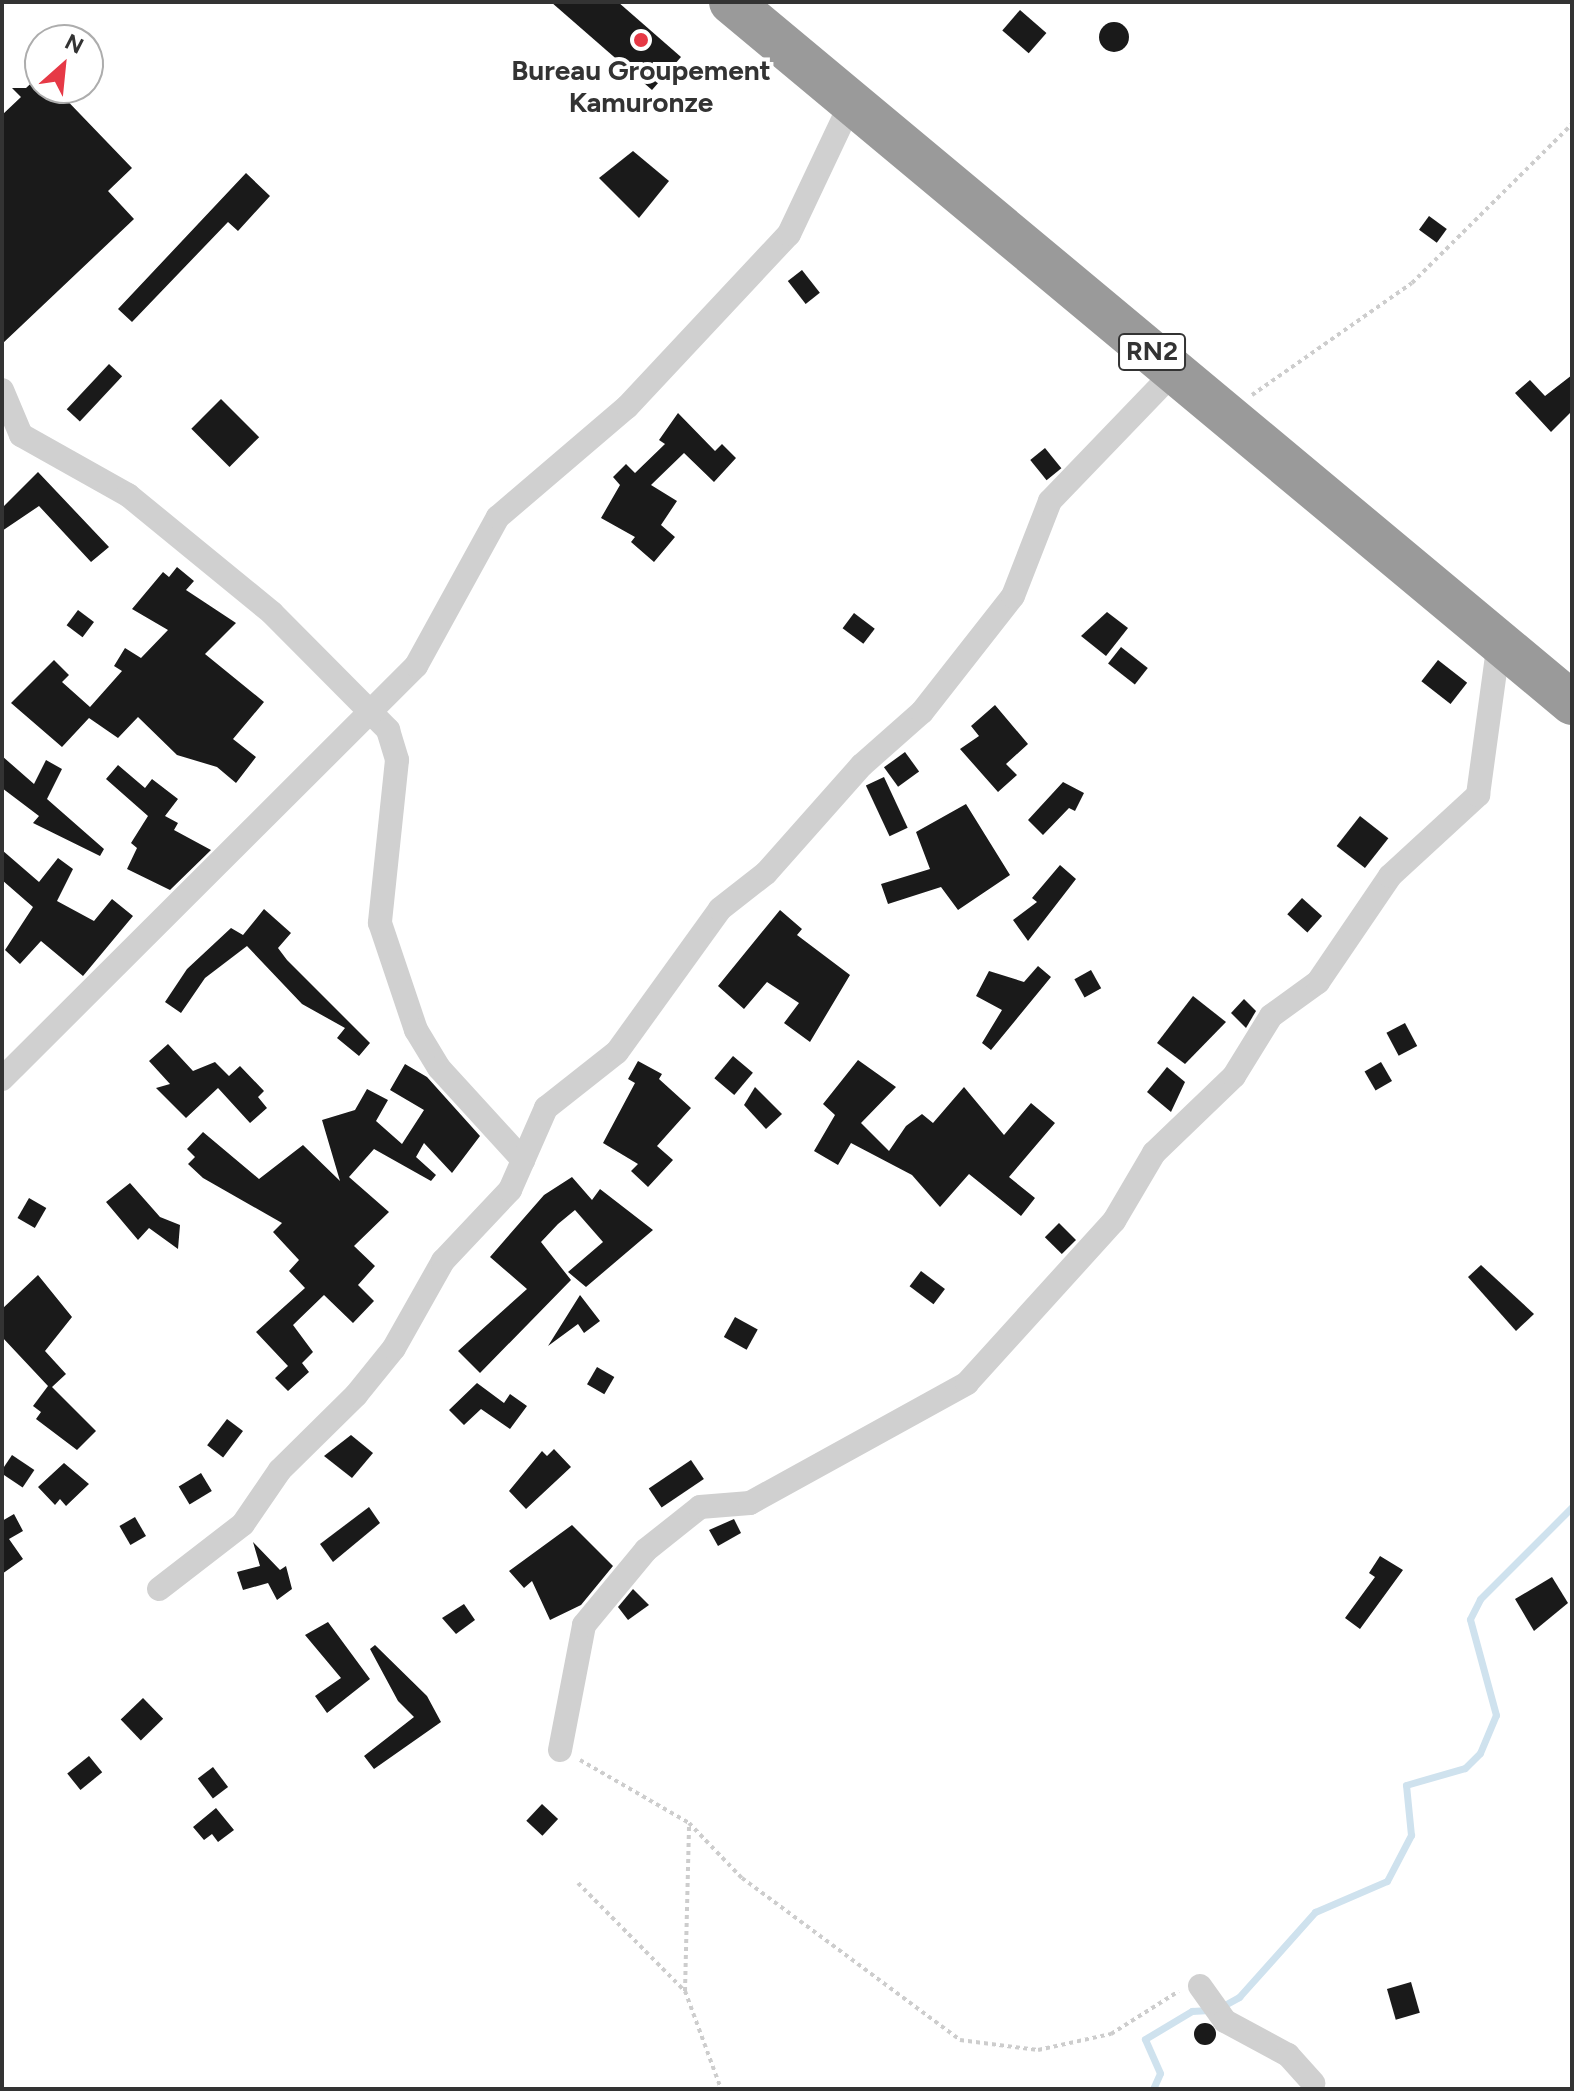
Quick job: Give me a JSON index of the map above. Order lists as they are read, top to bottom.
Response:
{
  "streets": {
    "highway": ["RN2"]
  },
  "places": ["Bureau Groupement Kamuronze"],
  "north": "top right"
}
